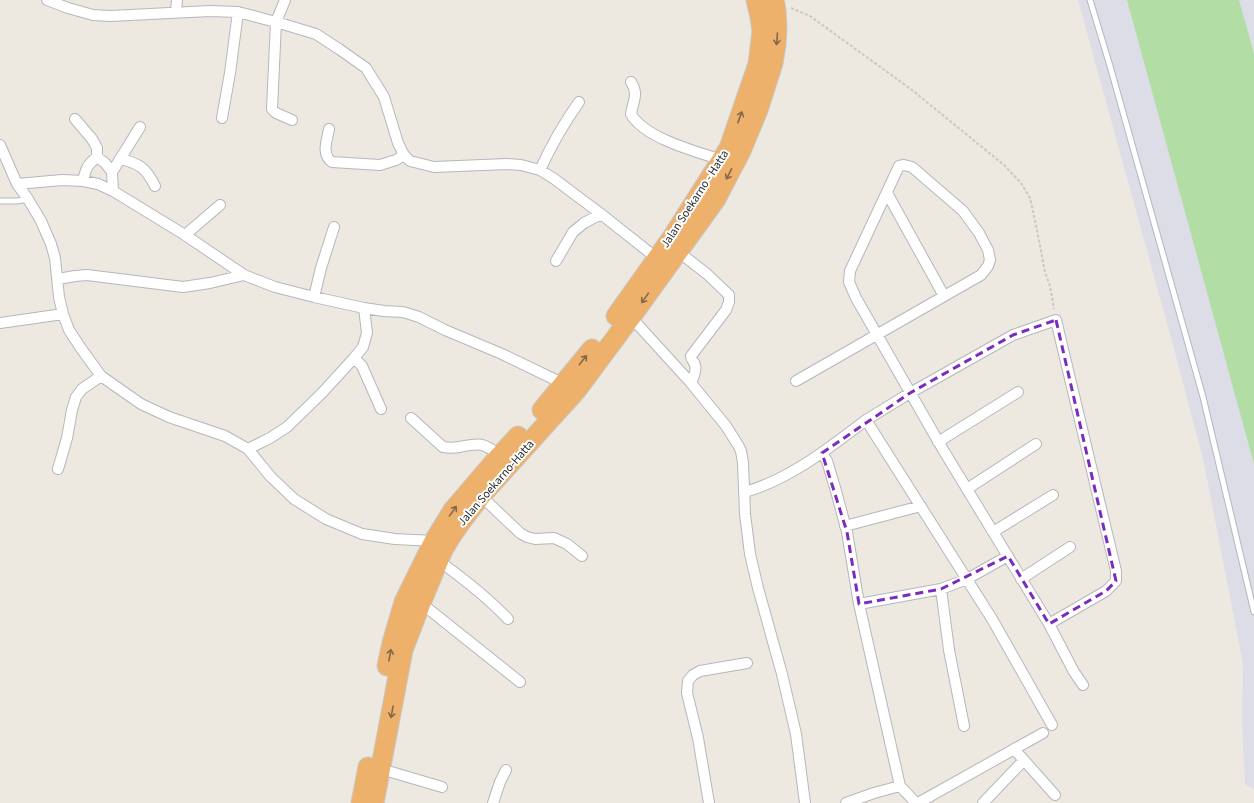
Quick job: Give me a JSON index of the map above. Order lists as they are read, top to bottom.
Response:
{
  "streets": {
    "highway": ["Jalan Soekarno - Hatta", "Jalan Soekarno-Hatta"]
  },
  "crossings": [
    ["Jalan Soekarno - Hatta", "Jalan Soekarno-Hatta"]
  ]
}
